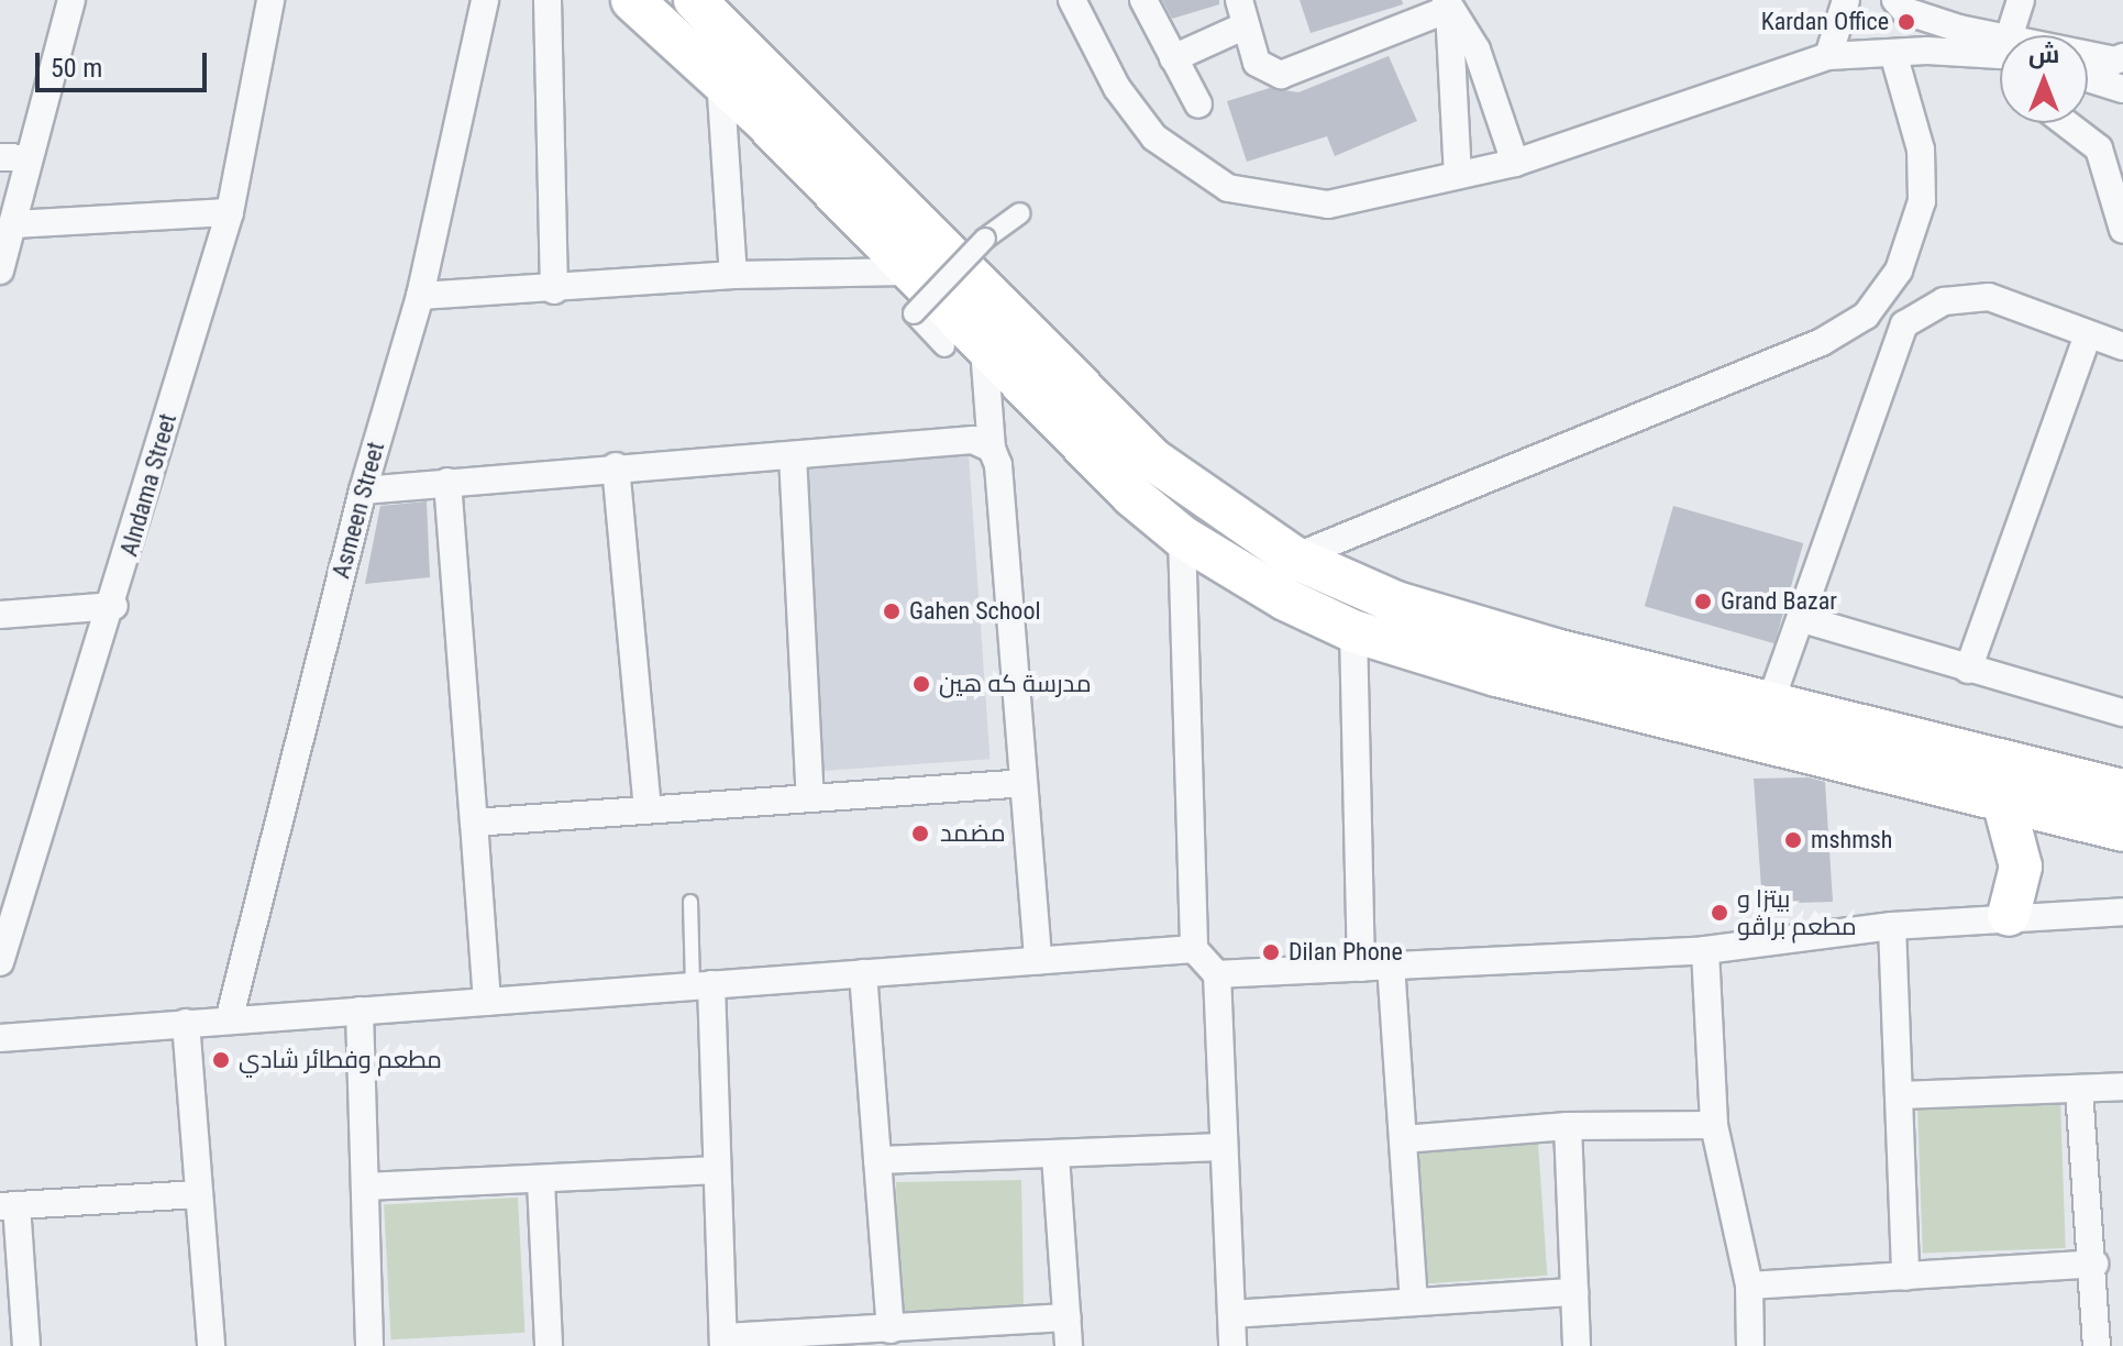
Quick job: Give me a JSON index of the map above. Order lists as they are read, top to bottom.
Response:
{
  "streets": {
    "street": ["Alndama Street", "Asmeen Street"]
  },
  "places": [
    "Kardan Office",
    "Grand Bazar",
    "Gahen School",
    "مدرسة كه هين",
    "مضمد",
    "mshmsh",
    "بيتزا و مطعم براڤو",
    "Dilan Phone",
    "مطعم وفطائر شادي"
  ],
  "scale_bar": "50 m",
  "north": "top"
}
